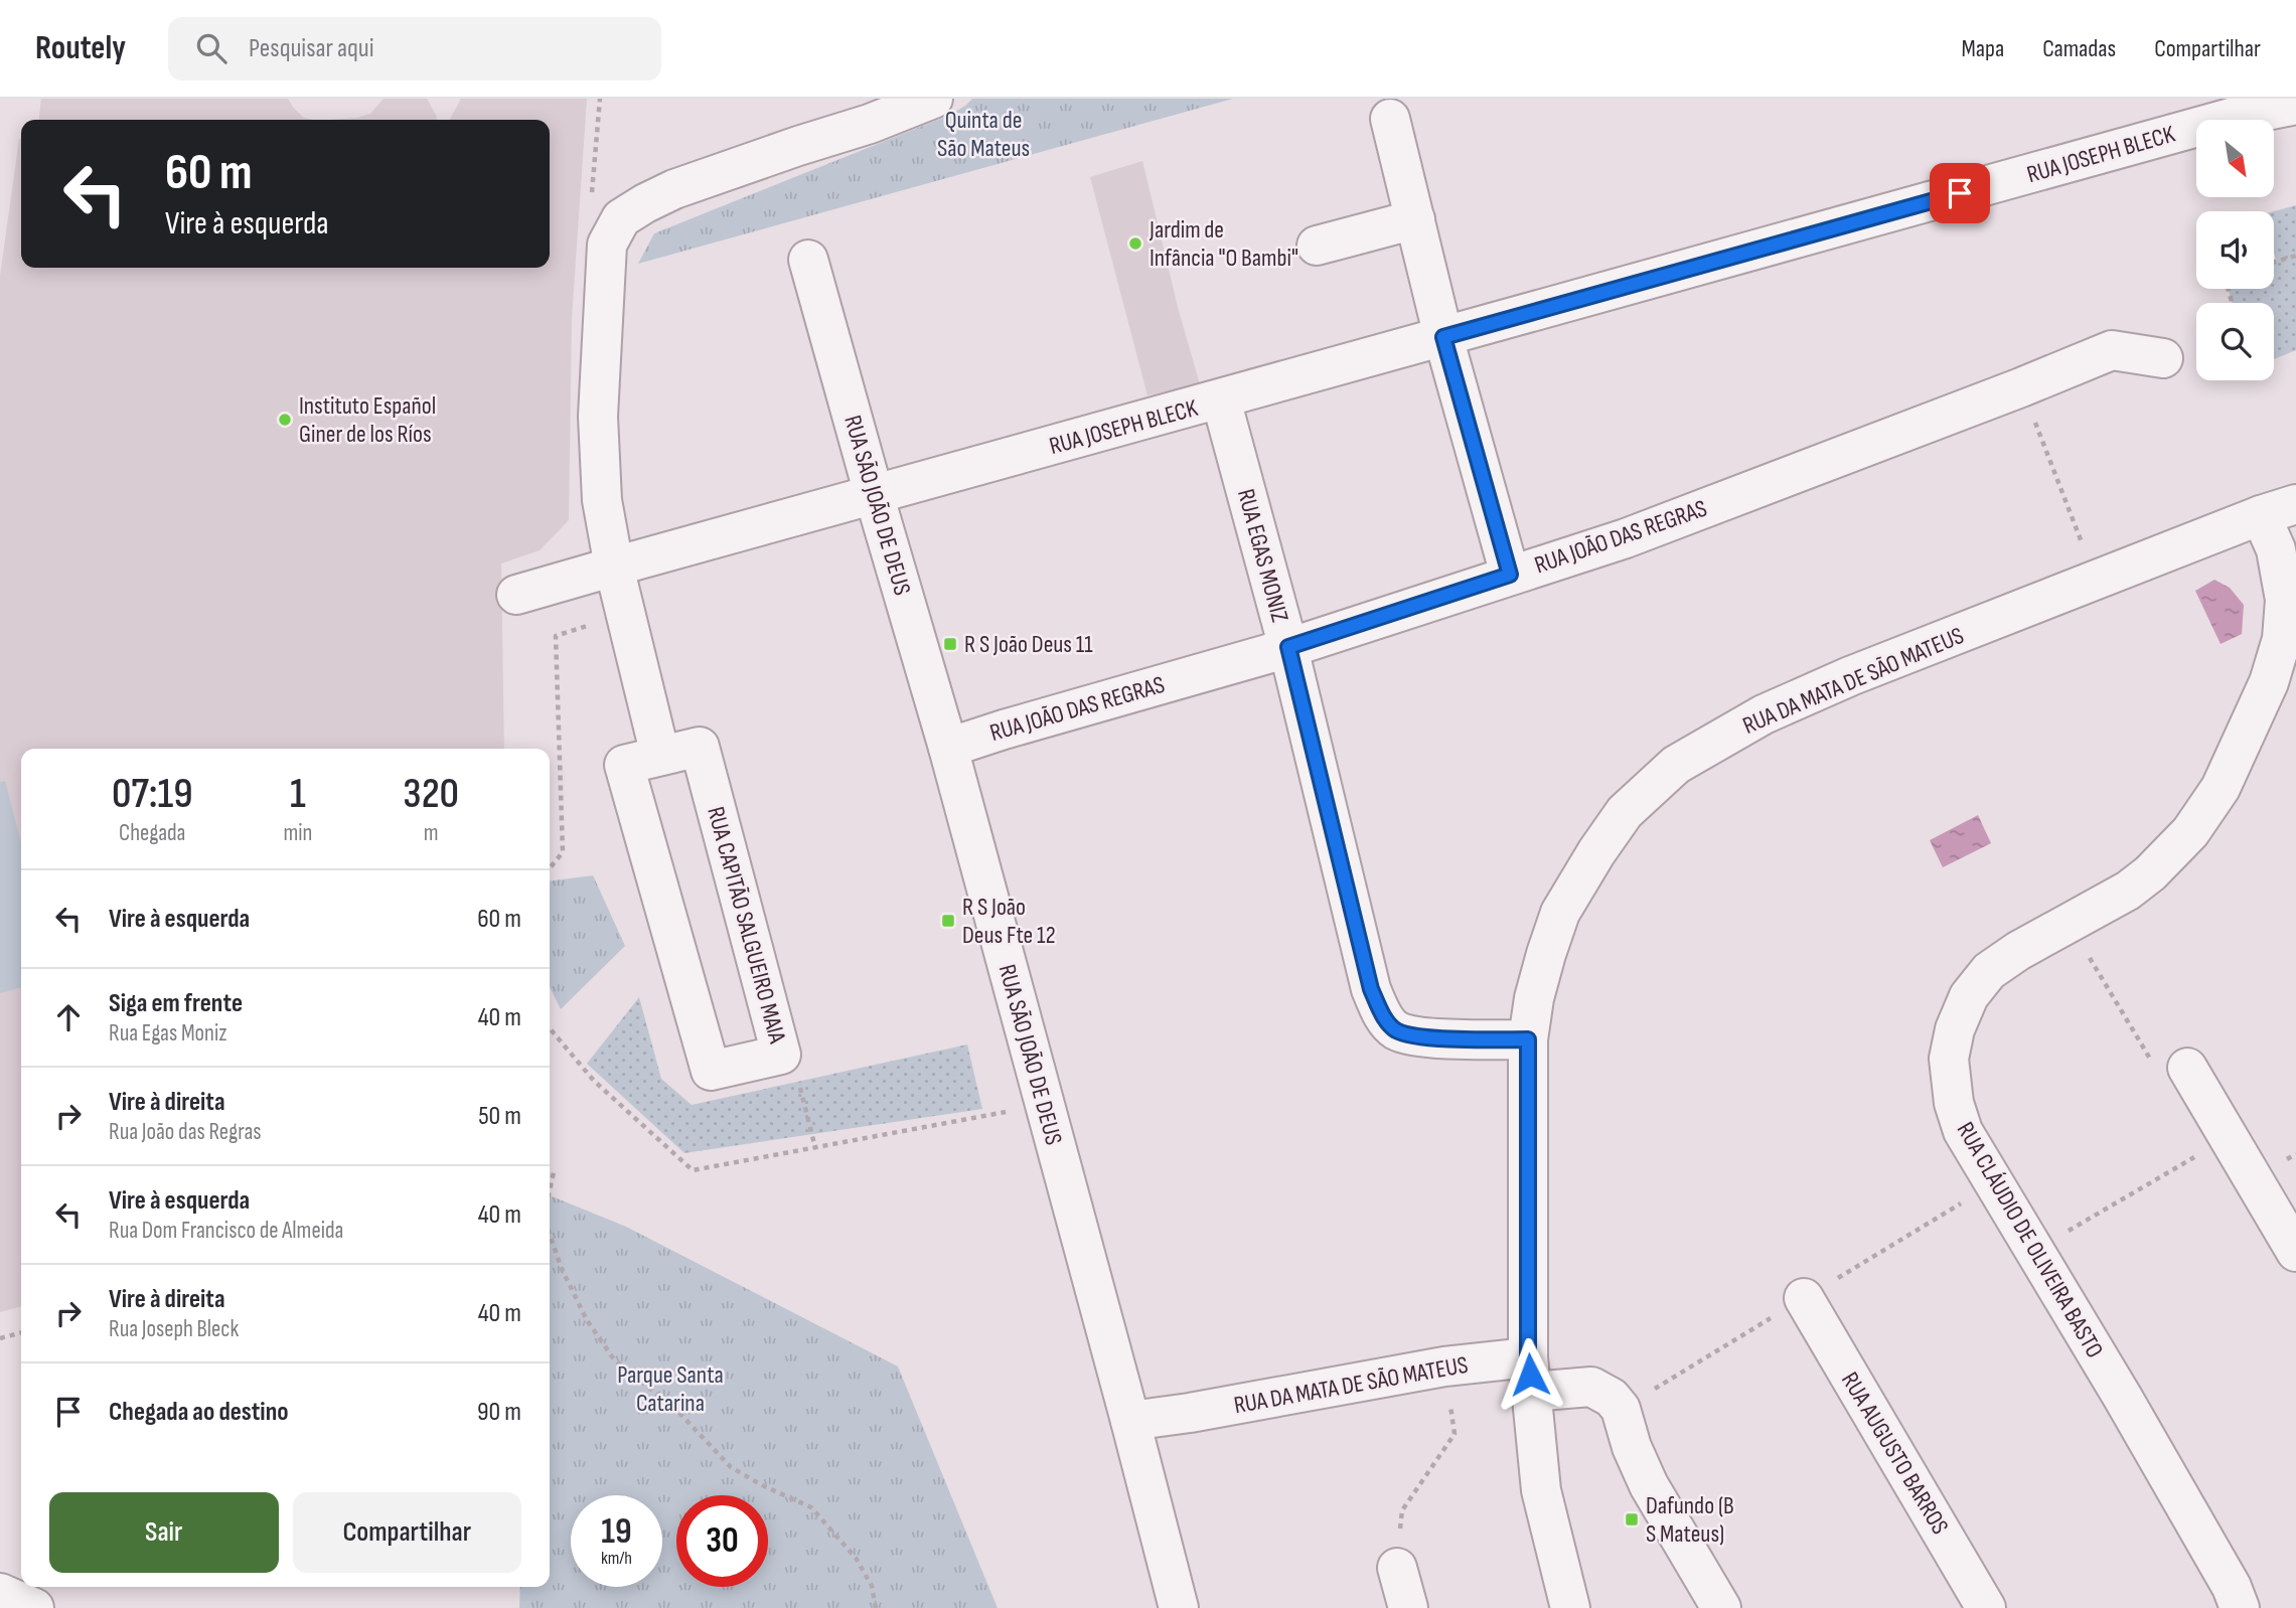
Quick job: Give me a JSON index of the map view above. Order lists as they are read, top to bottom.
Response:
{
  "streets": {
    "street": [
      "RUA JOSEPH BLECK",
      "RUA SÃO JOÃO DE DEUS",
      "RUA JOÃO DAS REGRAS",
      "RUA EGAS MONIZ",
      "RUA DA MATA DE SÃO MATEUS",
      "RUA CAPITÃO SALGUEIRO MAIA",
      "RUA CLÁUDIO DE OLIVEIRA BASTO",
      "RUA AUGUSTO BARROS"
    ]
  },
  "crossings": [
    ["RUA JOSEPH BLECK", "RUA SÃO JOÃO DE DEUS"],
    ["RUA JOSEPH BLECK", "RUA EGAS MONIZ"],
    ["RUA SÃO JOÃO DE DEUS", "RUA JOÃO DAS REGRAS"],
    ["RUA SÃO JOÃO DE DEUS", "RUA DA MATA DE SÃO MATEUS"],
    ["RUA JOÃO DAS REGRAS", "RUA EGAS MONIZ"],
    ["RUA EGAS MONIZ", "RUA DA MATA DE SÃO MATEUS"],
    ["RUA DA MATA DE SÃO MATEUS", "RUA CLÁUDIO DE OLIVEIRA BASTO"]
  ],
  "parks": ["Quinta de São Mateus", "Parque Santa Catarina"],
  "places": {
    "other": ["Jardim de Infância \"O Bambi\"", "Instituto Español Giner de los Ríos"],
    "transit": ["R S João Deus 11", "R S João Deus Fte 12", "Dafundo (B S Mateus)"]
  },
  "north": "bottom right",
  "page": {
    "header": "Routely",
    "search": "Pesquisar aqui",
    "nav": ["Mapa", "Camadas", "Compartilhar"],
    "turn": ["60 m", "Vire à esquerda"],
    "eta": [
      "07:19",
      "Chegada",
      "1",
      "min",
      "320",
      "m"
    ],
    "list": [
      {
        "name": "Vire à esquerda",
        "value": "60 m"
      },
      {
        "name": "Siga em frente",
        "note": "Rua Egas Moniz",
        "value": "40 m"
      },
      {
        "name": "Vire à direita",
        "note": "Rua João das Regras",
        "value": "50 m"
      },
      {
        "name": "Vire à esquerda",
        "note": "Rua Dom Francisco de Almeida",
        "value": "40 m"
      },
      {
        "name": "Vire à direita",
        "note": "Rua Joseph Bleck",
        "value": "40 m"
      },
      {
        "name": "Chegada ao destino",
        "value": "90 m"
      }
    ],
    "buttons": ["Sair", "Compartilhar"],
    "speed": "19 km/h",
    "limit": "30"
  }
}
